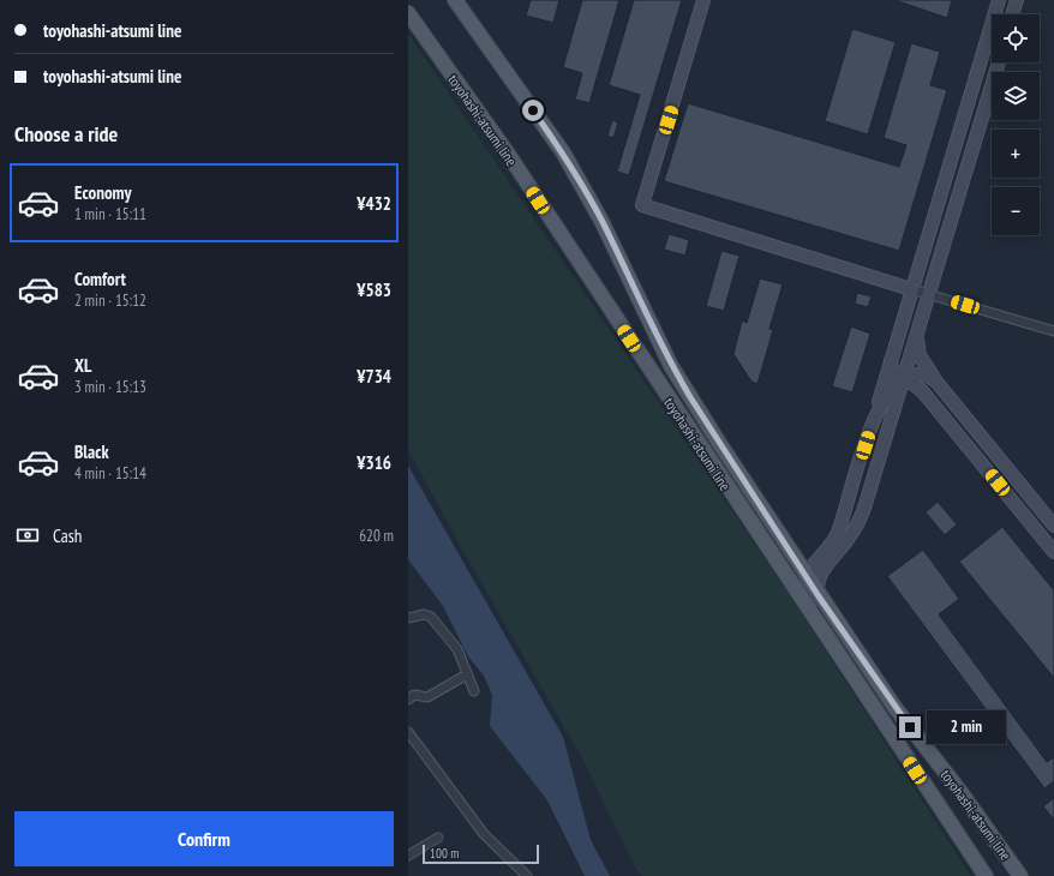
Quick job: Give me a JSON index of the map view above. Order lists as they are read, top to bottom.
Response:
{
  "streets": {
    "main road": ["toyohashi-atsumi line"]
  },
  "scale_bar": "100 m",
  "page": {
    "banner": ["toyohashi-atsumi line", "toyohashi-atsumi line"],
    "map_buttons": ["+", "−"],
    "heading": "Choose a ride",
    "list": [
      {
        "name": "Economy",
        "note": "1 min · 15:11",
        "value": "¥432"
      },
      {
        "name": "Comfort",
        "note": "2 min · 15:12",
        "value": "¥583"
      },
      {
        "name": "XL",
        "note": "3 min · 15:13",
        "value": "¥734"
      },
      {
        "name": "Black",
        "note": "4 min · 15:14",
        "value": "¥316"
      }
    ],
    "pay": ["Cash", "620 m"],
    "bubble": "2 min",
    "buttons": "Confirm",
    "scale": "100 m"
  }
}
